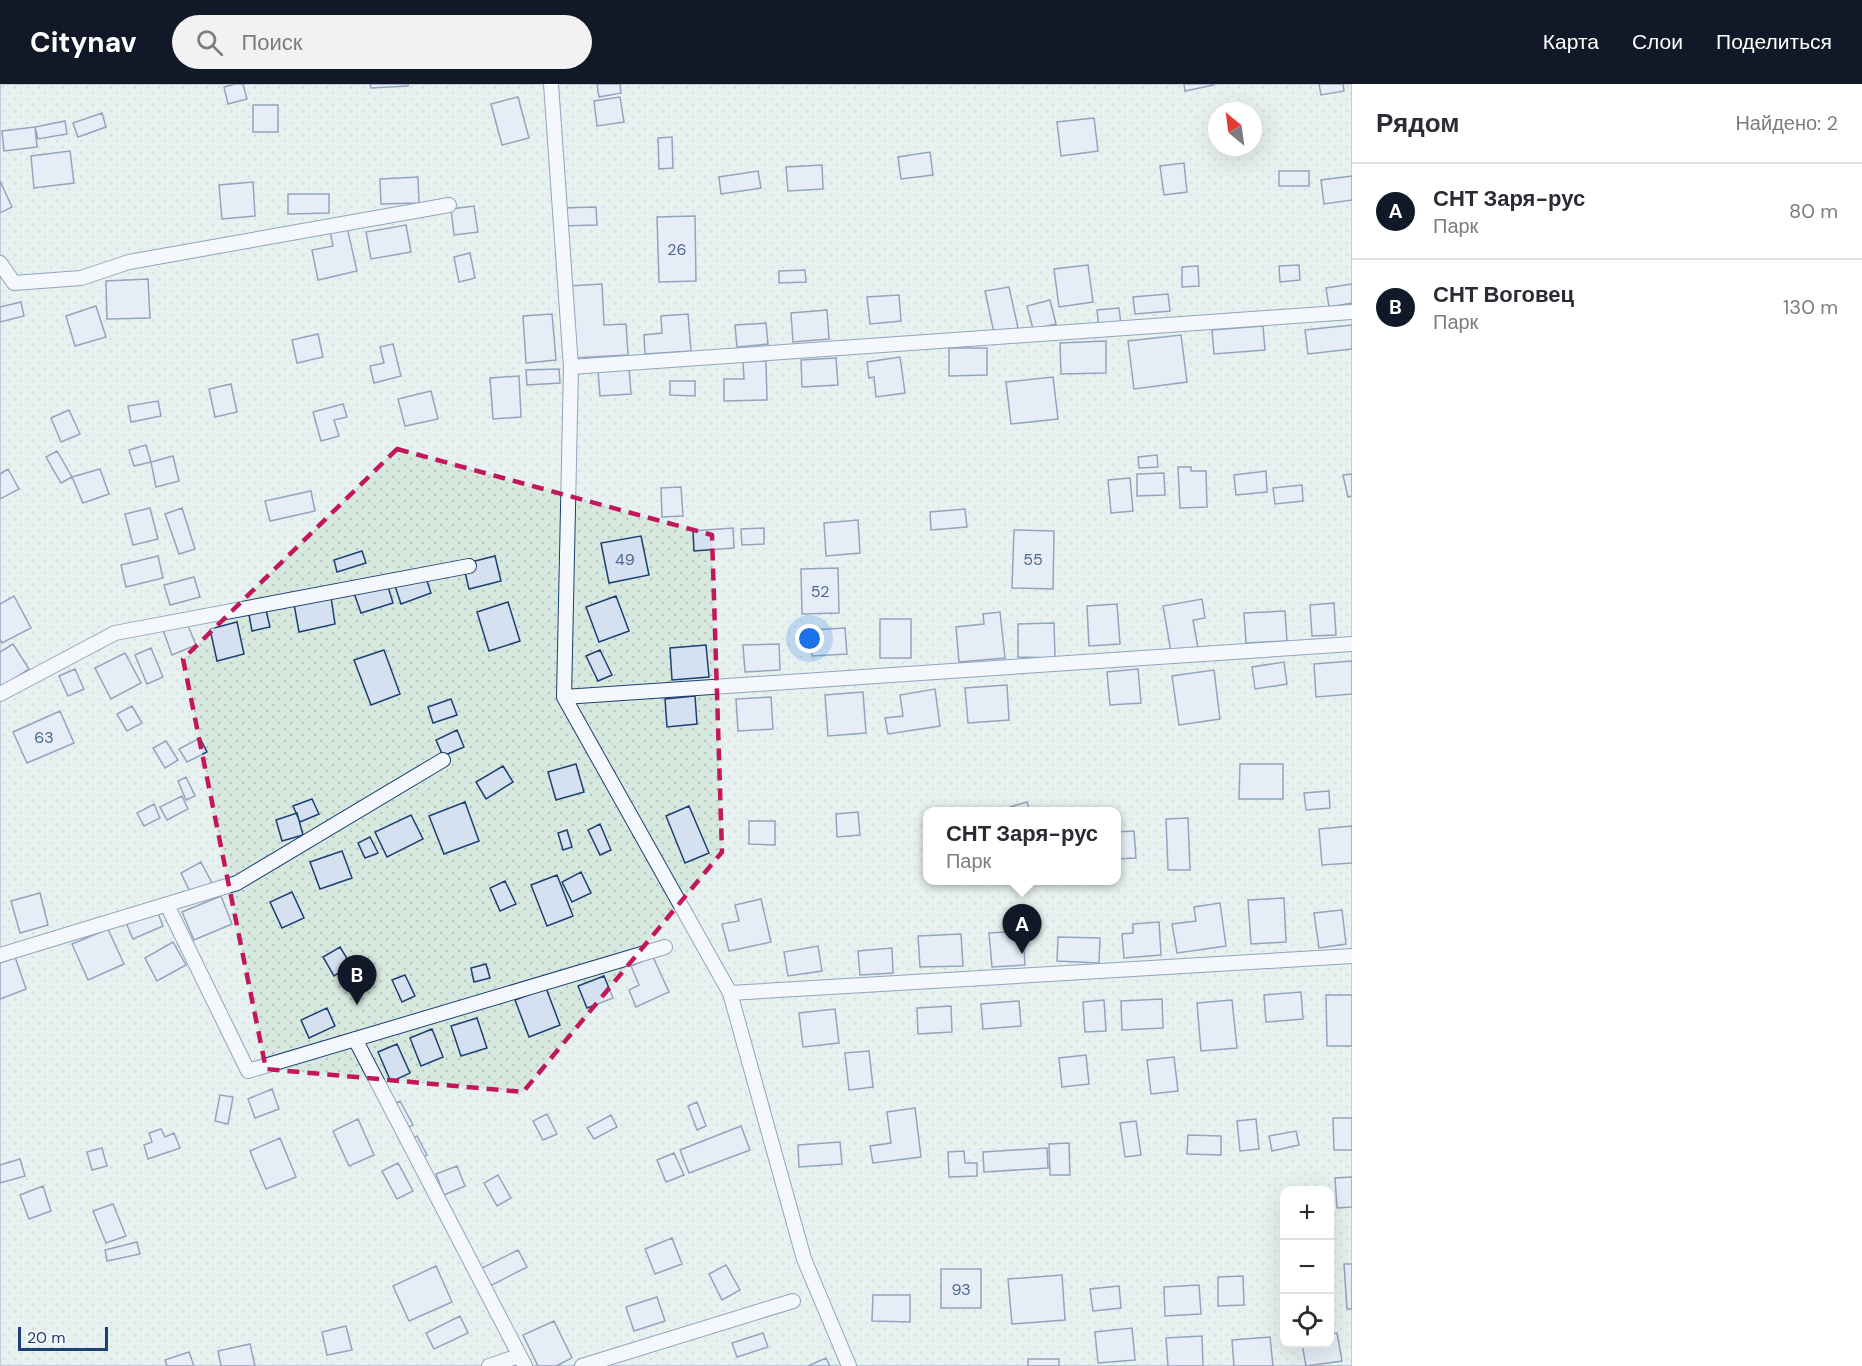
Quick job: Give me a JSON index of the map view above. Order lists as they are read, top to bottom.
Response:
{
  "house_numbers": [
    "26",
    "49",
    "55",
    "52",
    "63",
    "93"
  ],
  "scale_bar": "20 m",
  "north": "top left",
  "page": {
    "header": "Citynav",
    "search": "Поиск",
    "nav": ["Карта", "Слои", "Поделиться"],
    "heading": ["Рядом", "Найдено: 2"],
    "list": [
      {
        "mark": "A",
        "name": "СНТ Заря-рус",
        "note": "Парк",
        "value": "80 m"
      },
      {
        "mark": "B",
        "name": "СНТ Воговец",
        "note": "Парк",
        "value": "130 m"
      }
    ],
    "popup": ["СНТ Заря-рус", "Парк"],
    "pins": ["A", "B"],
    "map_buttons": ["+", "−"],
    "scale": "20 m"
  }
}
